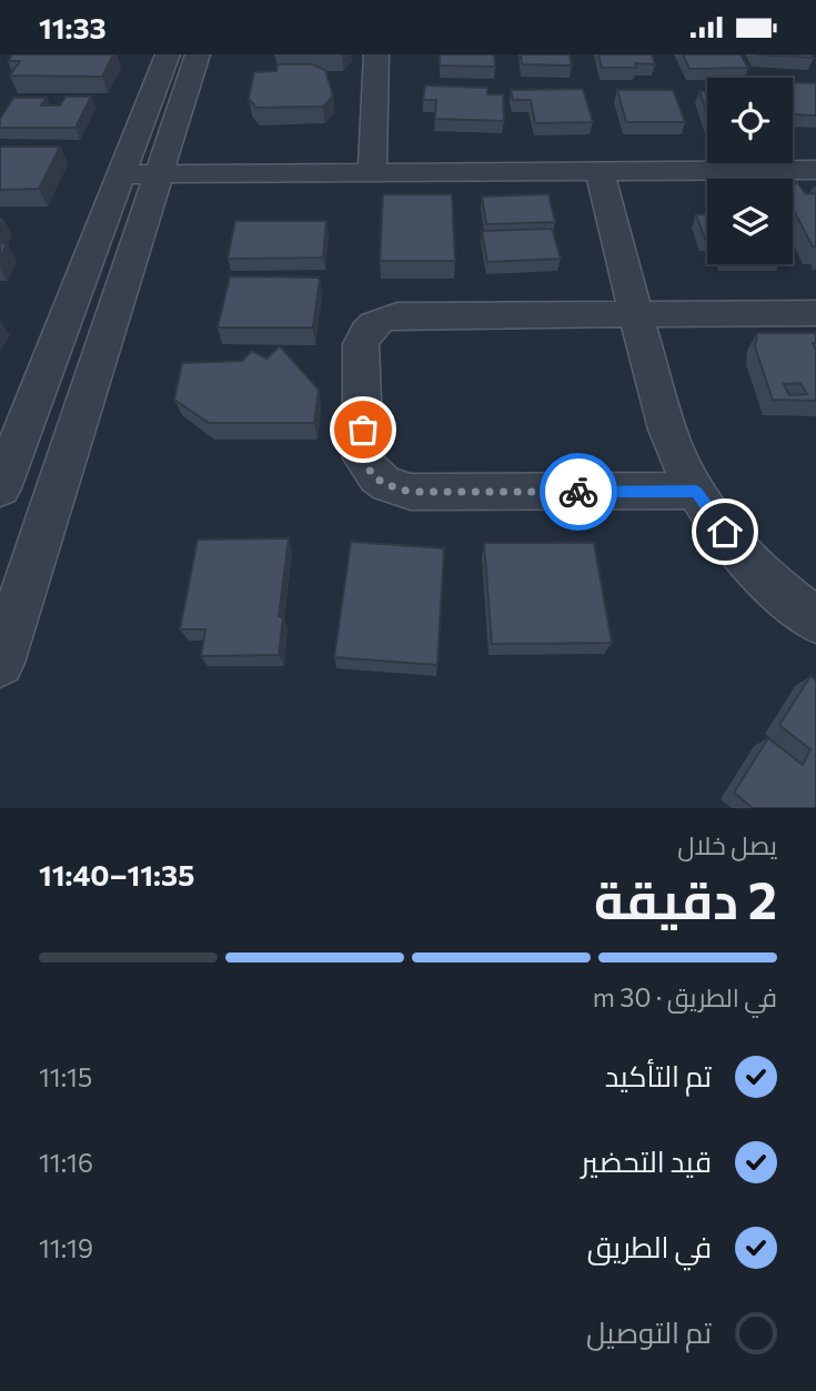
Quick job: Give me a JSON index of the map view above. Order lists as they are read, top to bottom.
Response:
{
  "page": {
    "status": "11:33",
    "heading": ["2 دقيقة", "يصل خلال", "11:35–11:40"],
    "bar": "في الطريق · 30 m",
    "list": [
      ["تم التأكيد", "11:15"],
      ["قيد التحضير", "11:16"],
      ["في الطريق", "11:19"],
      "تم التوصيل"
    ]
  }
}
